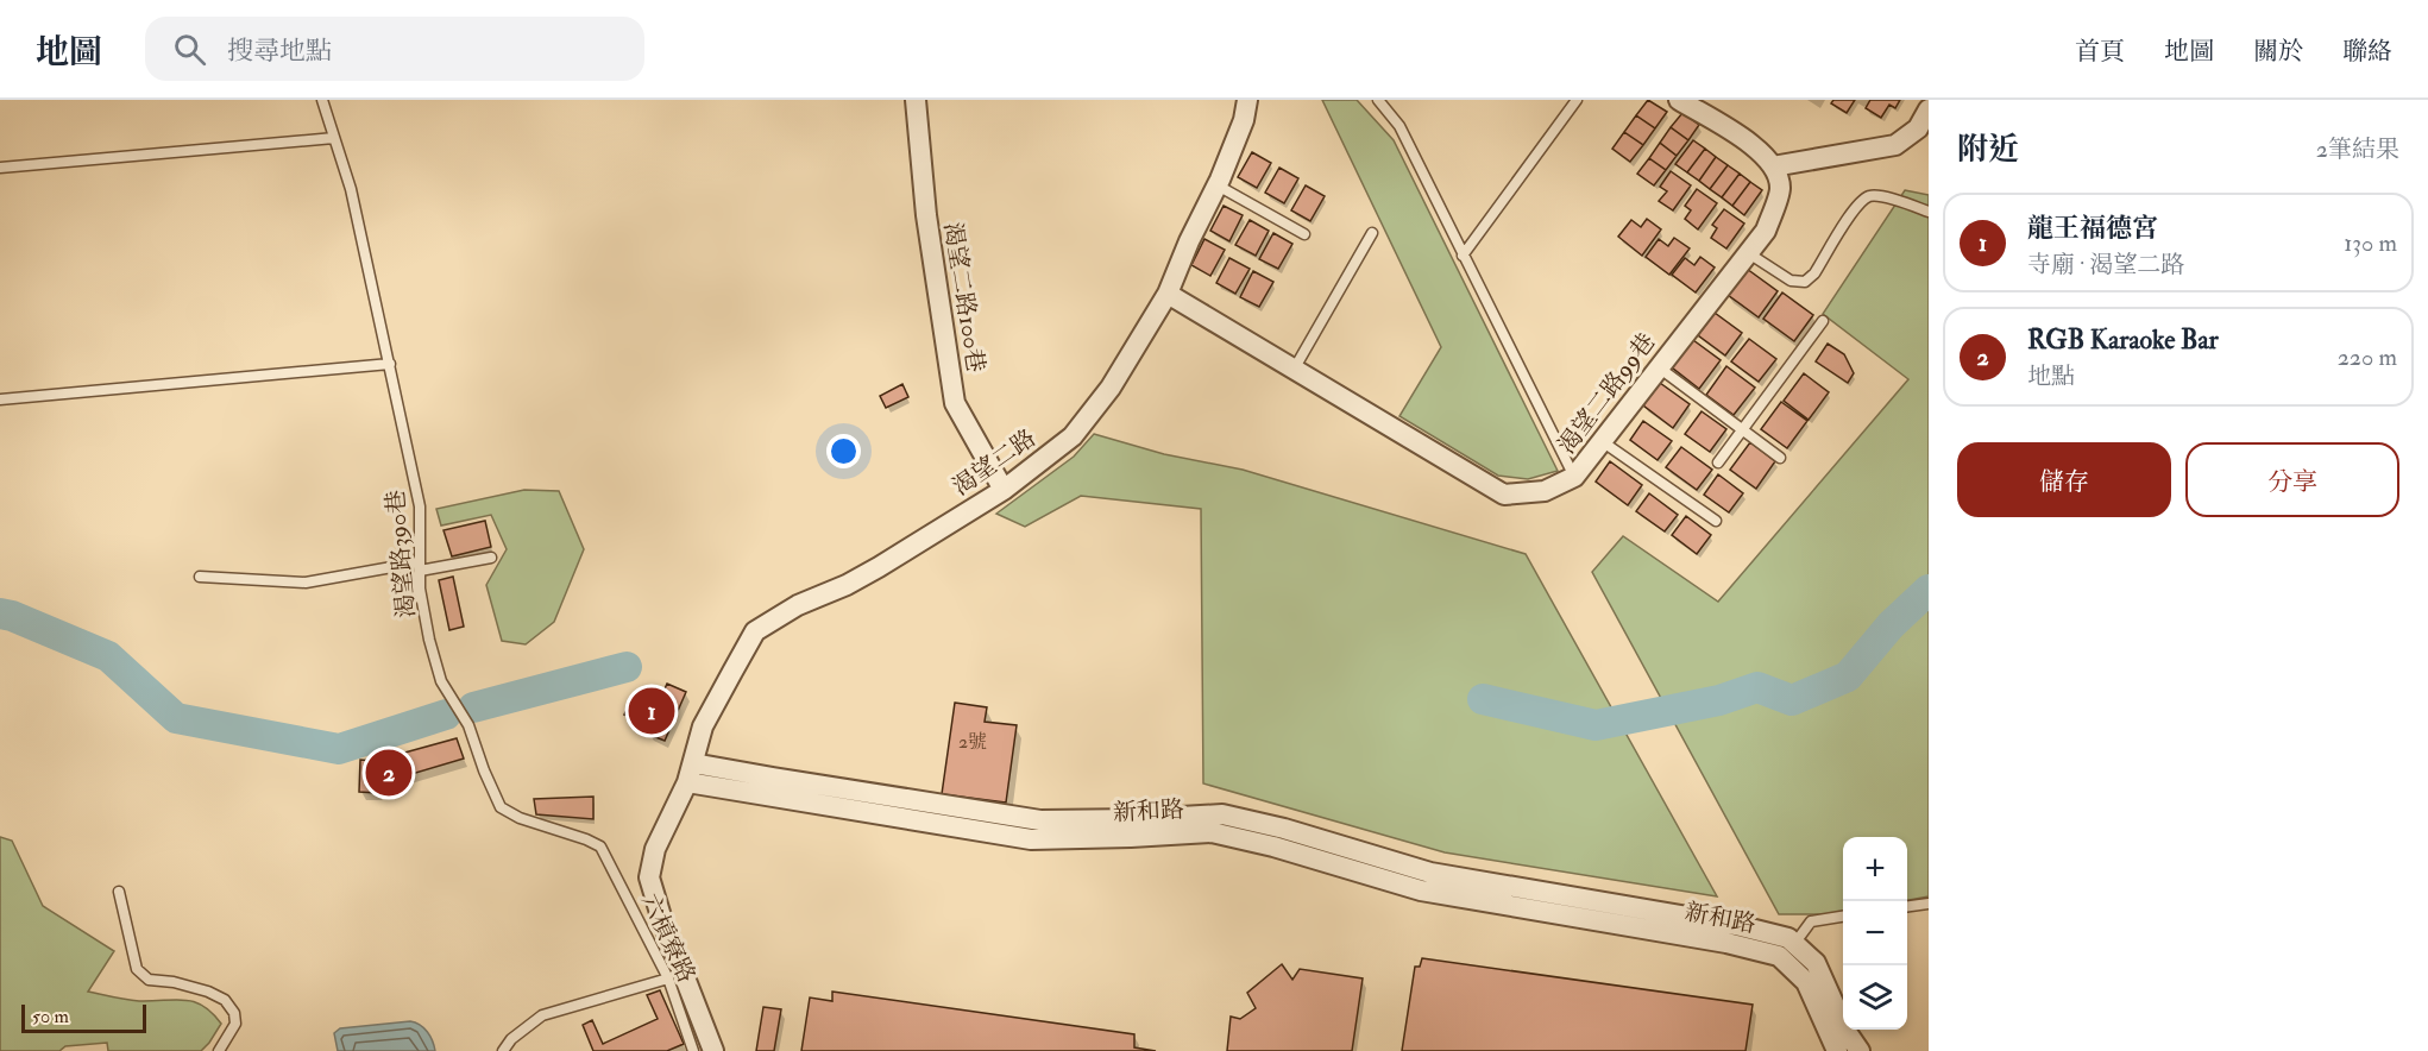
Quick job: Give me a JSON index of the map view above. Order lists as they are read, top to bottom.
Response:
{
  "streets": {
    "street": [
      "渴望二路100巷",
      "渴望二路99巷",
      "渴望二路",
      "新和路"
    ],
    "lane": ["渴望路390巷", "六槓寮路"]
  },
  "crossings": [
    ["渴望二路100巷", "渴望二路"],
    ["渴望二路99巷", "渴望二路"],
    ["渴望二路", "新和路"],
    ["渴望路390巷", "六槓寮路"]
  ],
  "house_numbers": ["2號"],
  "scale_bar": "50 m",
  "page": {
    "header": "地圖",
    "search": "搜尋地點",
    "nav": [
      "首頁",
      "地圖",
      "關於",
      "聯絡"
    ],
    "heading": ["附近", "2筆結果"],
    "list": [
      {
        "mark": "1",
        "name": "龍王福德宮",
        "note": "寺廟 · 渴望二路",
        "value": "130 m"
      },
      {
        "mark": "2",
        "name": "RGB Karaoke Bar",
        "note": "地點",
        "value": "220 m"
      }
    ],
    "buttons": ["儲存", "分享"],
    "pins": ["1", "2"],
    "map_buttons": ["+", "−"],
    "scale": "50 m"
  }
}
